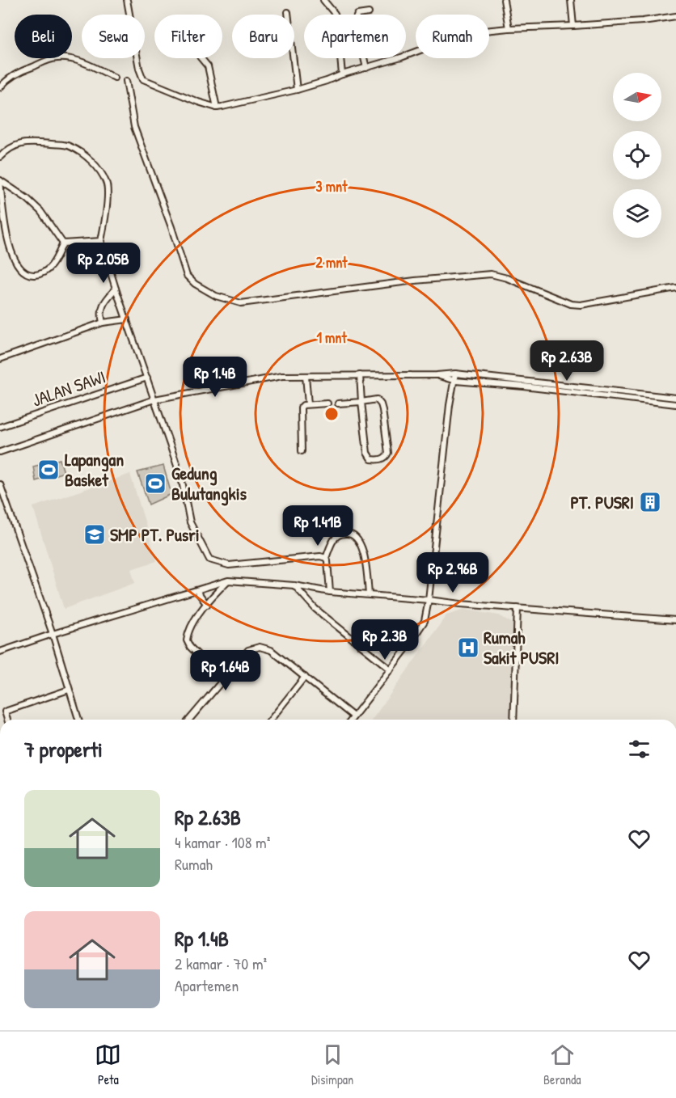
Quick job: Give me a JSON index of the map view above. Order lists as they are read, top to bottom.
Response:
{
  "streets": {
    "street": ["JALAN SAWI"]
  },
  "places": {
    "sports": ["Lapangan Basket", "Gedung Bulutangkis"],
    "building": ["PT. PUSRI"],
    "school or university": ["SMP PT. Pusri"],
    "hospital": ["Rumah Sakit PUSRI"]
  },
  "north": "right",
  "page": {
    "chip": [
      "Beli",
      "Sewa",
      "Filter",
      "Baru",
      "Apartemen",
      "Rumah"
    ],
    "price": [
      "Rp 2.05B",
      "Rp 2.63B",
      "Rp 1.4B",
      "Rp 1.41B",
      "Rp 2.96B",
      "Rp 2.3B",
      "Rp 1.64B"
    ],
    "heading": "7 properti",
    "list": [
      {
        "name": "Rp 2.63B",
        "note": "4 kamar · 108 m² · Rumah"
      },
      {
        "name": "Rp 1.4B",
        "note": "2 kamar · 70 m² · Apartemen"
      }
    ],
    "tabs": ["Peta", "Disimpan", "Beranda"]
  },
  "rings": ["3 mnt", "2 mnt", "1 mnt"]
}
